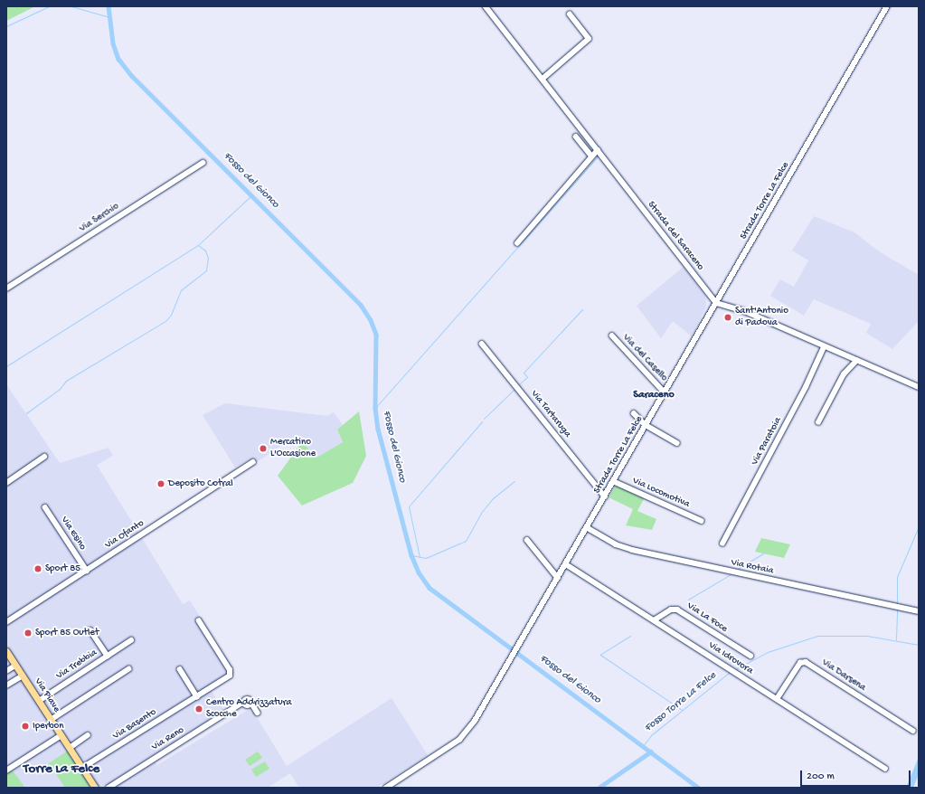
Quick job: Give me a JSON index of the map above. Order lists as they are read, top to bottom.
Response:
{
  "streets": {
    "main road": ["Via Piave"],
    "street": [
      "Strada Torre La Felce",
      "Via Serchio",
      "Strada del Saraceno",
      "Via del Casello",
      "Via Tartaruga",
      "Via Paratoia",
      "Via Locomotiva",
      "Via Esino",
      "Via Ofanto",
      "Via Rotaia",
      "Via La Foce",
      "Via Idrovora",
      "Via Trebbia",
      "Via Darsena",
      "Via Basento",
      "Via Reno"
    ]
  },
  "crossings": [
    ["Strada Torre La Felce", "Strada del Saraceno"],
    ["Strada Torre La Felce", "Via del Casello"],
    ["Strada Torre La Felce", "Via Tartaruga"],
    ["Strada Torre La Felce", "Via Locomotiva"],
    ["Strada Torre La Felce", "Via Rotaia"],
    ["Strada Torre La Felce", "Via Idrovora"],
    ["Via Esino", "Via Ofanto"],
    ["Via La Foce", "Via Idrovora"],
    ["Via Idrovora", "Via Darsena"],
    ["Via Trebbia", "Via Piave"],
    ["Via Piave", "Via Basento"]
  ],
  "districts": ["Saraceno", "Torre La Felce"],
  "water": ["Fosso del Gionco", "Fosso Torre La Felce"],
  "places": [
    "Sant'Antonio di Padova",
    "Mercatino L'Occasione",
    "Deposito Cotral",
    "Sport 85",
    "Sport 85 Outlet",
    "Centro Addrizzatura Scocche",
    "Iperbon"
  ],
  "scale_bar": "200 m"
}
